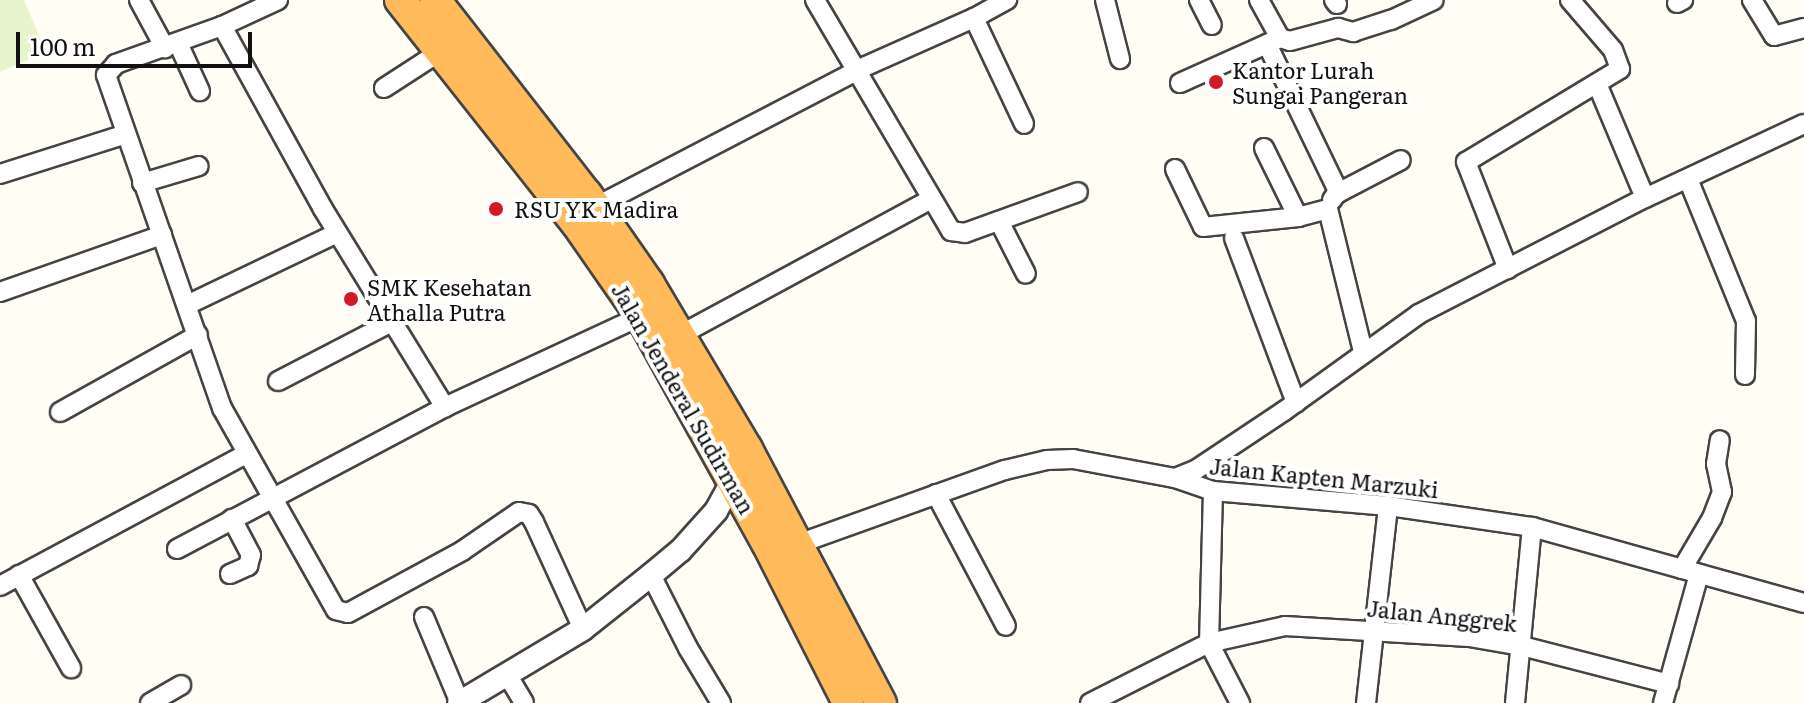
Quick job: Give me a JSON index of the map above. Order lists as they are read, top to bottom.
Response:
{
  "streets": {
    "highway": ["Jalan Jenderal Sudirman"],
    "street": ["Jalan Kapten Marzuki", "Jalan Anggrek"]
  },
  "crossings": [
    ["Jalan Jenderal Sudirman", "Jalan Kapten Marzuki"]
  ],
  "places": ["Kantor Lurah Sungai Pangeran", "RSU YK Madira", "SMK Kesehatan Athalla Putra"],
  "scale_bar": "100 m"
}
